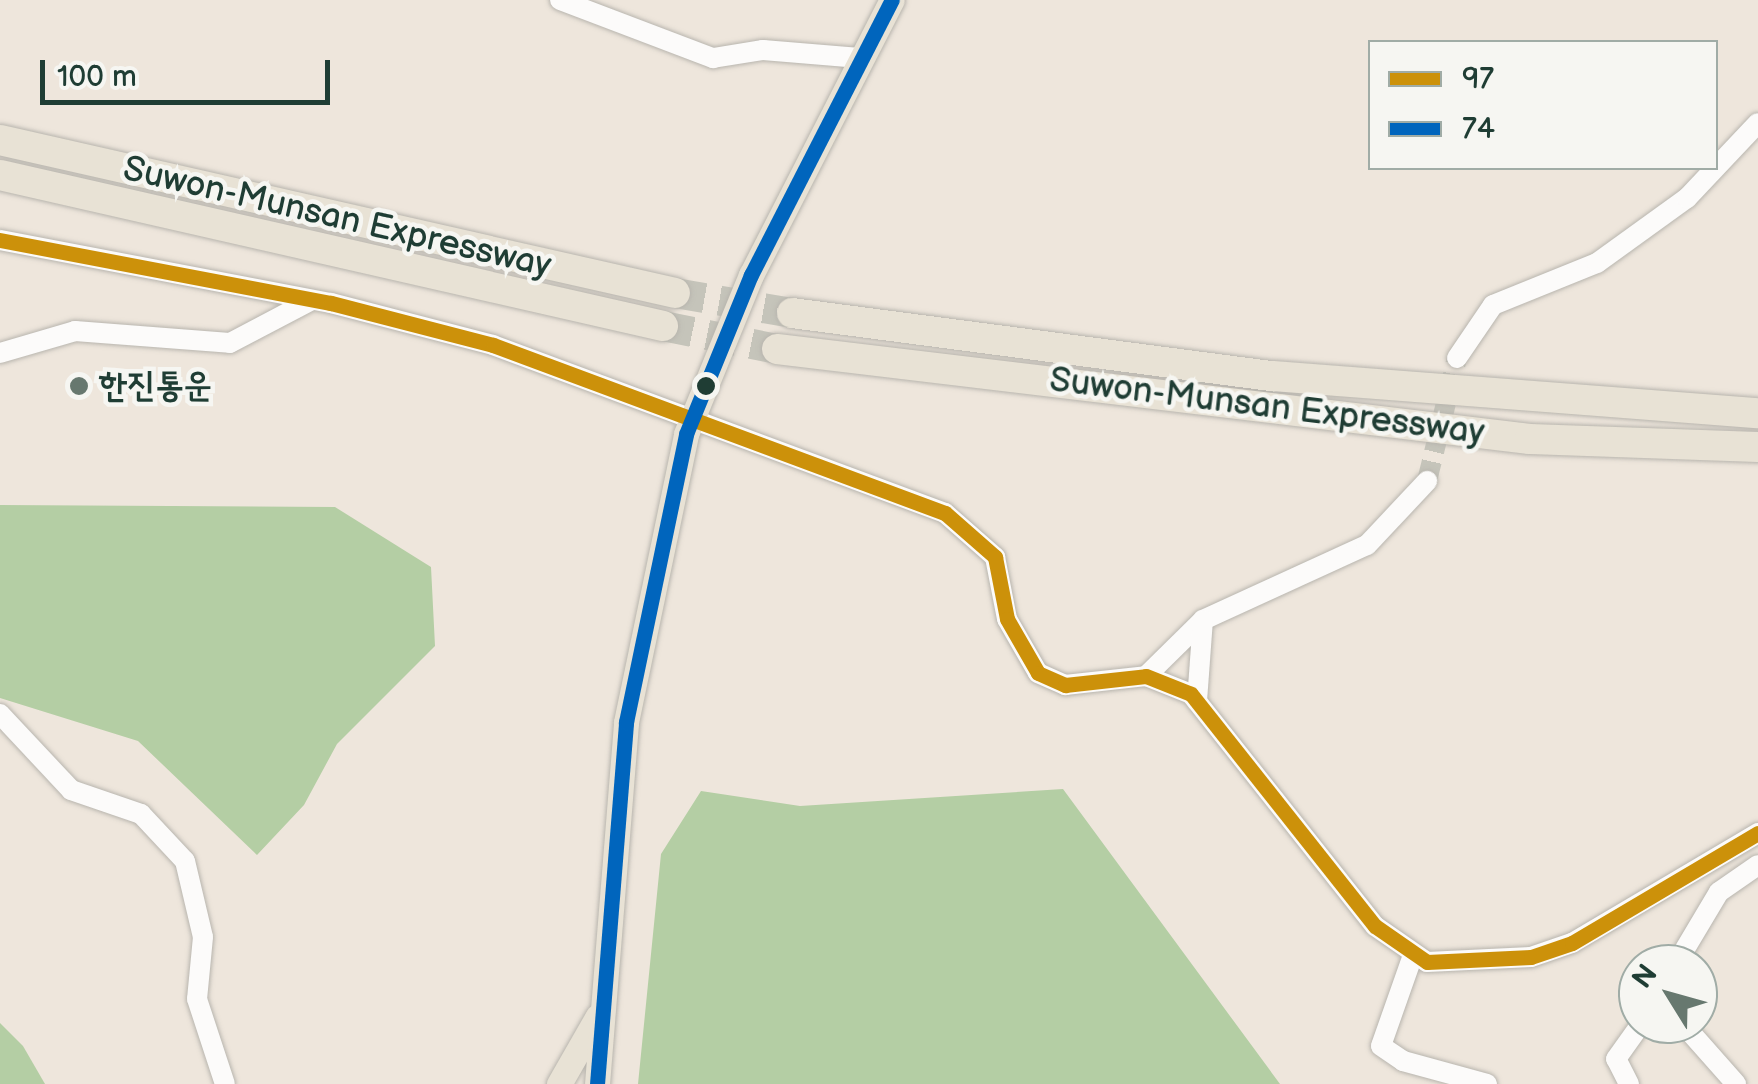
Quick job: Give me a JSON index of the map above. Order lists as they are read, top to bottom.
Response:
{
  "streets": {
    "highway": ["Suwon-Munsan Expressway"]
  },
  "places": ["한진통운"],
  "lines": ["transit line 74", "transit line 97"],
  "legend": ["97", "74"],
  "scale_bar": "100 m",
  "north": "top left"
}
